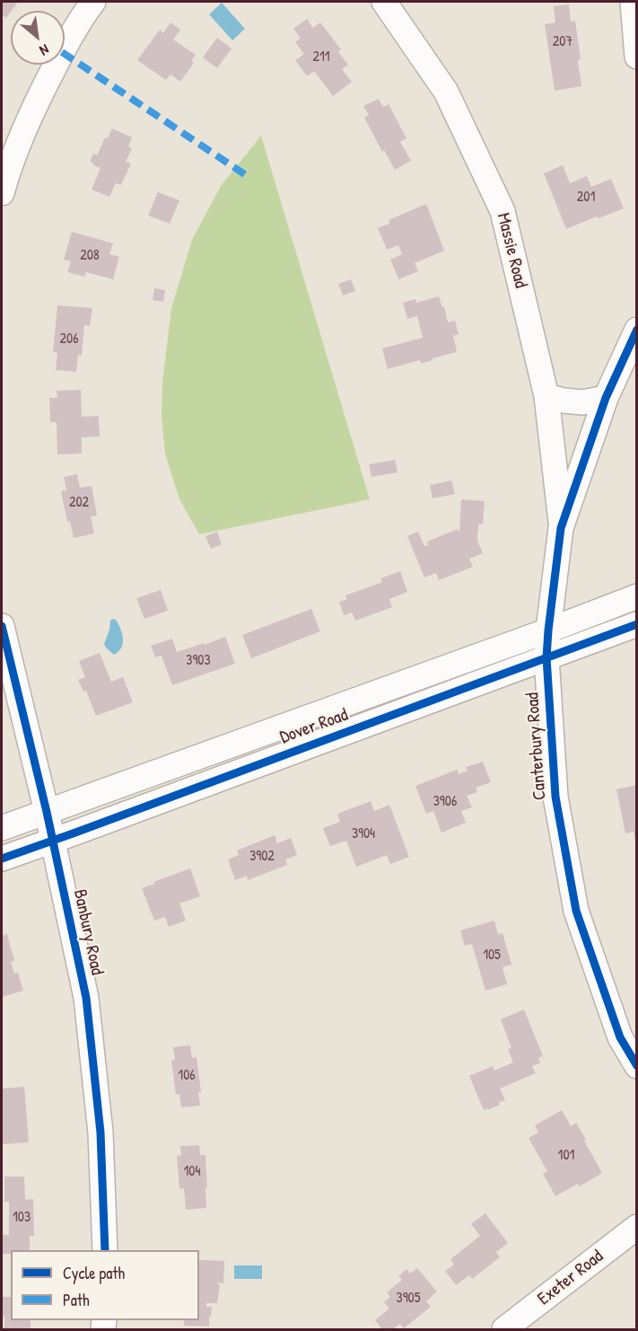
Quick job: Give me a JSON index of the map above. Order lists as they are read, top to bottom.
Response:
{
  "streets": {
    "street": [
      "Massie Road",
      "Dover Road",
      "Canterbury Road",
      "Banbury Road",
      "Exeter Road"
    ]
  },
  "crossings": [
    ["Massie Road", "Canterbury Road"],
    ["Dover Road", "Canterbury Road"],
    ["Dover Road", "Banbury Road"]
  ],
  "house_numbers": [
    "207",
    "211",
    "201",
    "208",
    "206",
    "202",
    "3903",
    "3906",
    "3904",
    "3902",
    "105",
    "106",
    "101",
    "104",
    "103",
    "3905"
  ],
  "legend": ["Cycle path", "Path"],
  "north": "bottom right"
}
